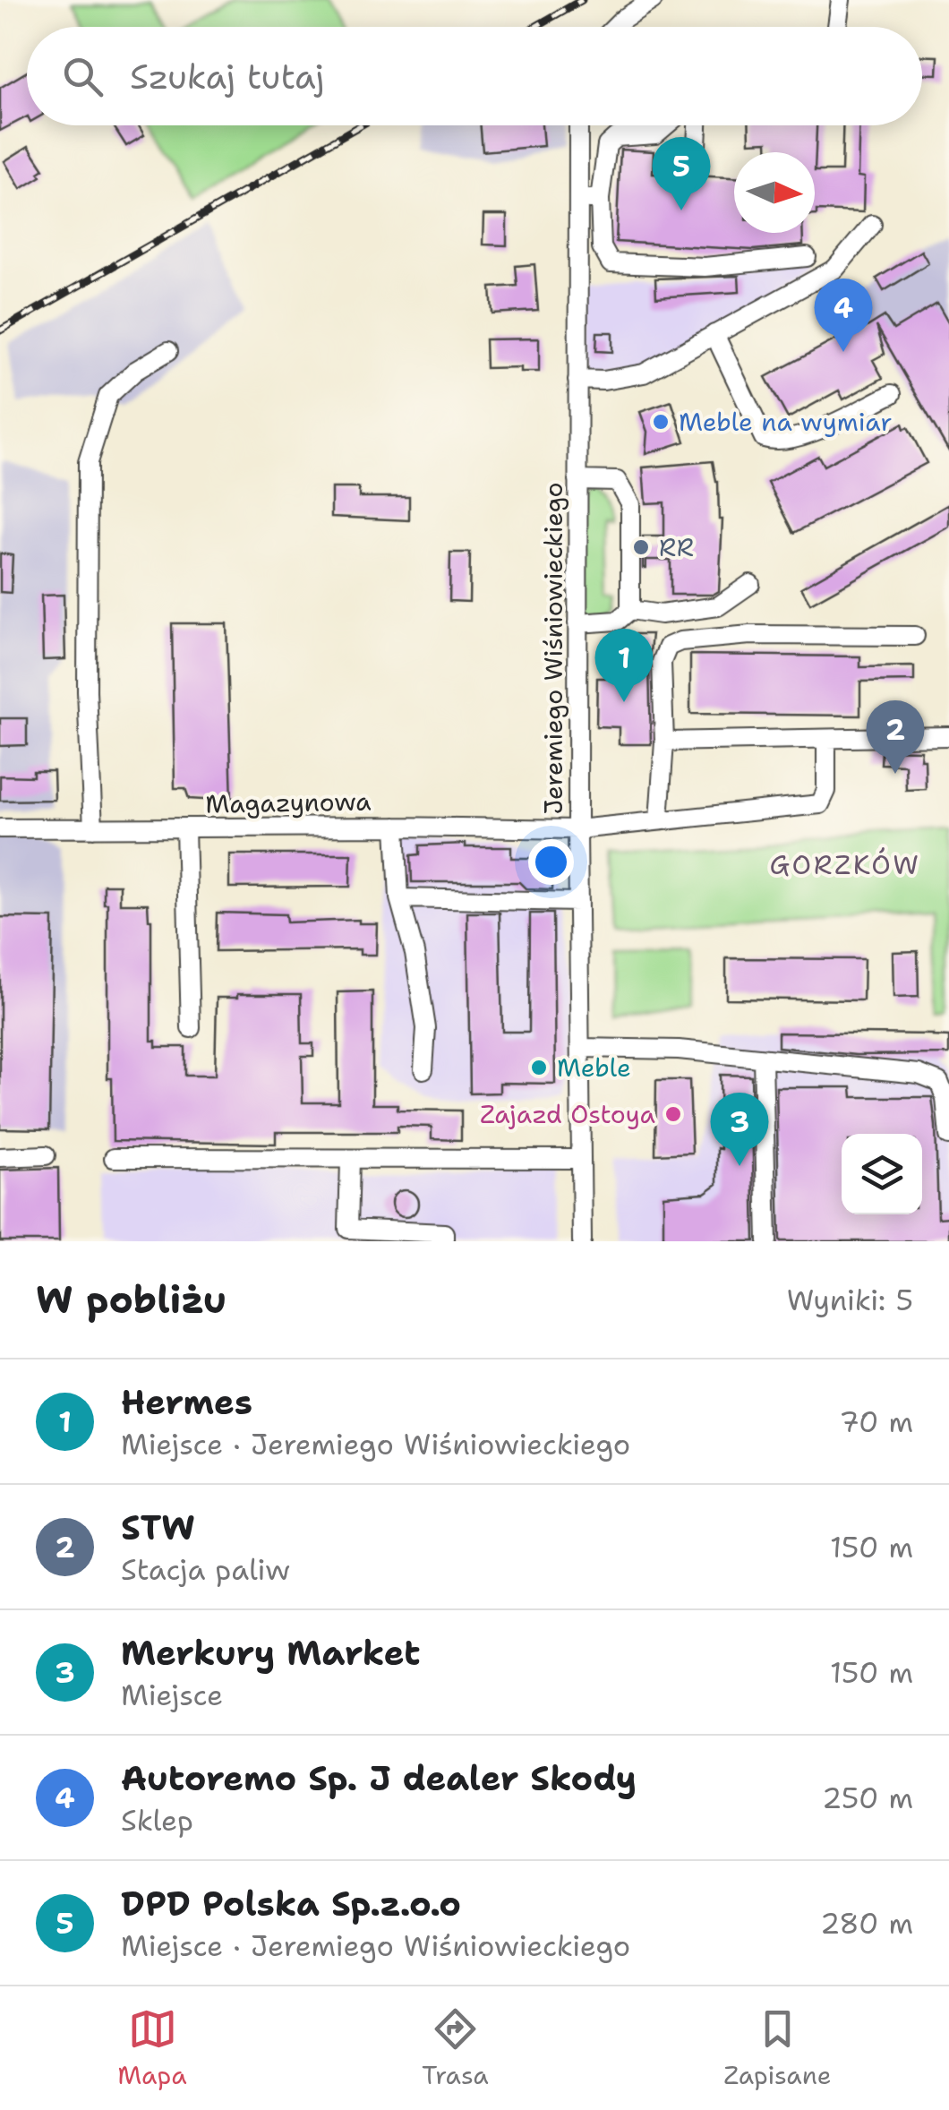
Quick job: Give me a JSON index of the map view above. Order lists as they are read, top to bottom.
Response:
{
  "streets": {
    "street": ["Jeremiego Wiśniowieckiego", "Magazynowa"]
  },
  "crossings": [
    ["Jeremiego Wiśniowieckiego", "Magazynowa"]
  ],
  "districts": ["GORZKÓW"],
  "places": [
    "Meble na wymiar",
    "RR",
    "Meble",
    "Zajazd Ostoya"
  ],
  "north": "right",
  "page": {
    "search": "Szukaj tutaj",
    "pins": [
      "5",
      "4",
      "1",
      "2",
      "3"
    ],
    "heading": ["W pobliżu", "Wyniki: 5"],
    "list": [
      {
        "mark": "1",
        "name": "Hermes",
        "note": "Miejsce · Jeremiego Wiśniowieckiego",
        "value": "70 m"
      },
      {
        "mark": "2",
        "name": "STW",
        "note": "Stacja paliw",
        "value": "150 m"
      },
      {
        "mark": "3",
        "name": "Merkury Market",
        "note": "Miejsce",
        "value": "150 m"
      },
      {
        "mark": "4",
        "name": "Autoremo Sp. J dealer Skody",
        "note": "Sklep",
        "value": "250 m"
      },
      {
        "mark": "5",
        "name": "DPD Polska Sp.z.o.o",
        "note": "Miejsce · Jeremiego Wiśniowieckiego",
        "value": "280 m"
      }
    ],
    "nav": ["Mapa", "Trasa", "Zapisane"]
  }
}
